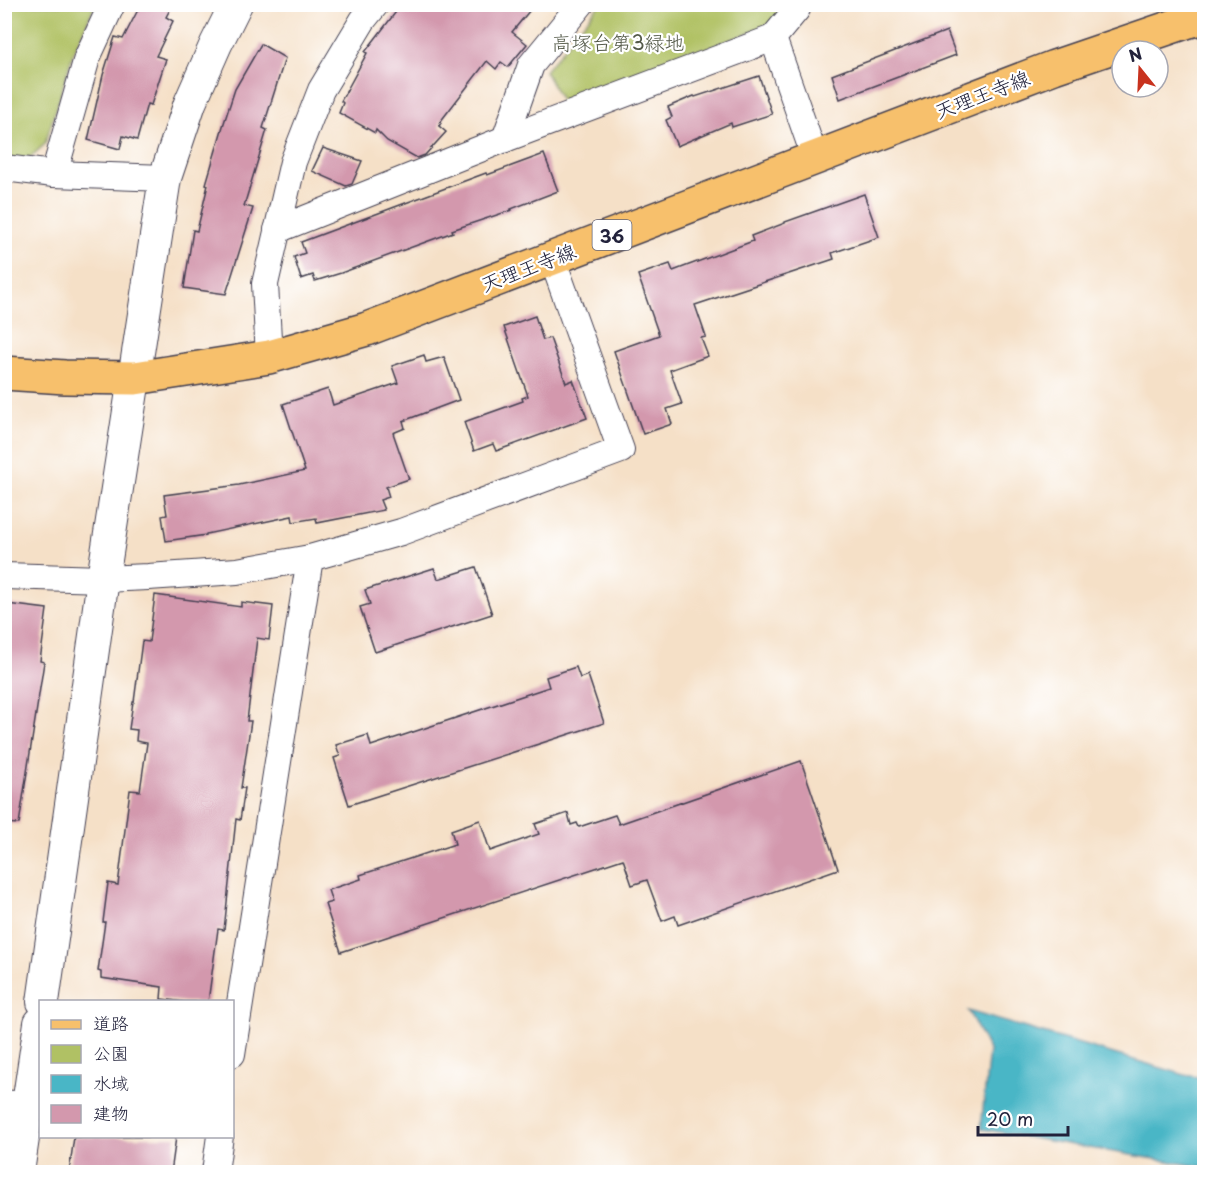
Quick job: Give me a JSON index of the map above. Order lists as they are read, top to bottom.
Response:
{
  "streets": {
    "main road": ["天理王寺線", "36"]
  },
  "parks": ["高塚台第3緑地"],
  "legend": [
    "道路",
    "公園",
    "水域",
    "建物"
  ],
  "scale_bar": "20 m",
  "north": "top"
}
